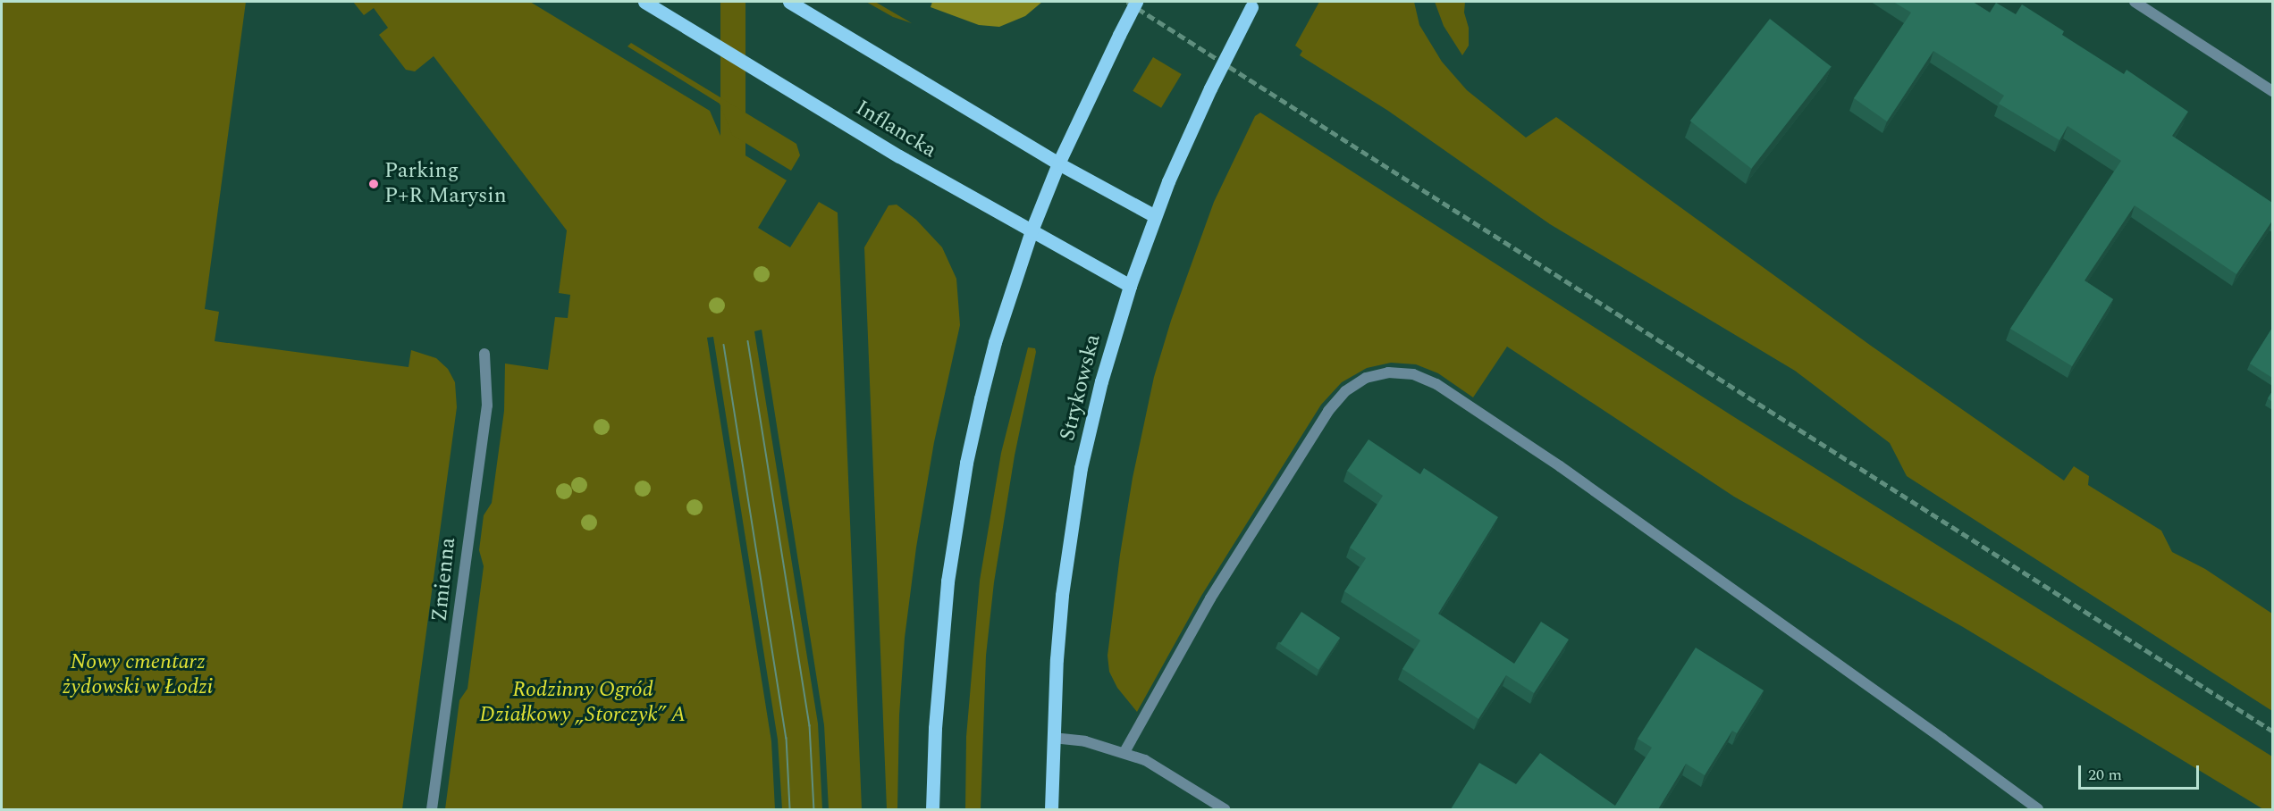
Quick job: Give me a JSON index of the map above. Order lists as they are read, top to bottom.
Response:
{
  "streets": {
    "main road": ["Inflancka", "Strykowska"],
    "street": ["Zmienna"]
  },
  "crossings": [
    ["Inflancka", "Strykowska"]
  ],
  "parks": ["Nowy cmentarz żydowski w Łodzi", "Rodzinny Ogród Działkowy „Storczyk” A"],
  "places": ["Parking P+R Marysin"],
  "scale_bar": "20 m"
}
